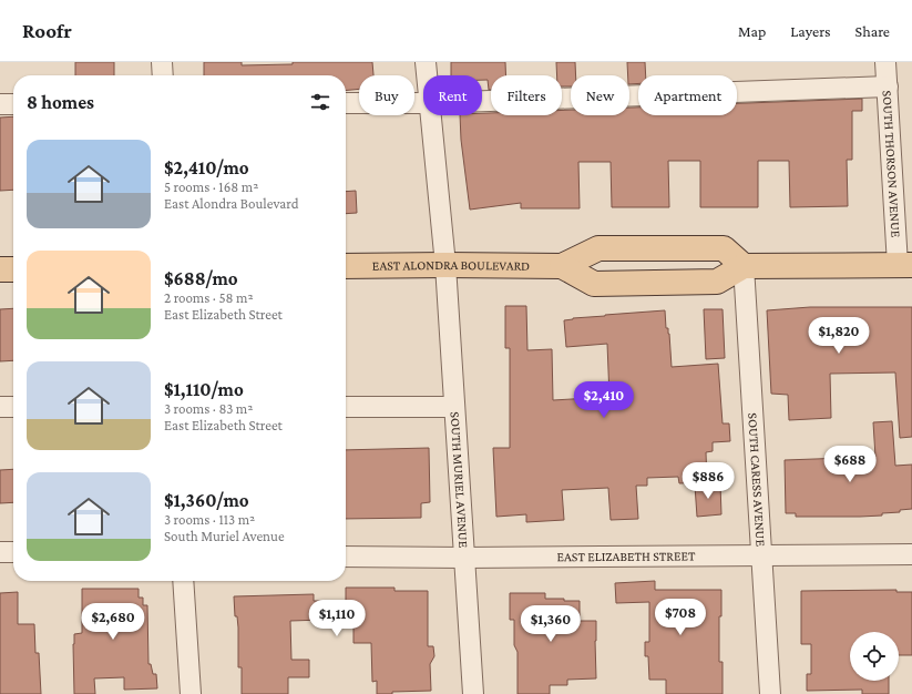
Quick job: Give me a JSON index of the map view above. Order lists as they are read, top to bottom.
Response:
{
  "streets": {
    "main road": ["EAST ALONDRA BOULEVARD"],
    "street": [
      "SOUTH THORSON AVENUE",
      "SOUTH MURIEL AVENUE",
      "SOUTH CARESS AVENUE",
      "EAST ELIZABETH STREET"
    ]
  },
  "crossings": [
    ["SOUTH THORSON AVENUE", "EAST ALONDRA BOULEVARD"],
    ["EAST ALONDRA BOULEVARD", "SOUTH MURIEL AVENUE"],
    ["EAST ALONDRA BOULEVARD", "SOUTH CARESS AVENUE"],
    ["SOUTH MURIEL AVENUE", "EAST ELIZABETH STREET"],
    ["SOUTH CARESS AVENUE", "EAST ELIZABETH STREET"]
  ],
  "page": {
    "header": "Roofr",
    "nav": ["Map", "Layers", "Share"],
    "chip": [
      "Buy",
      "Rent",
      "Filters",
      "New",
      "Apartment"
    ],
    "heading": "8 homes",
    "list": [
      {
        "name": "$2,410/mo",
        "note": "5 rooms · 168 m² · East Alondra Boulevard"
      },
      {
        "name": "$688/mo",
        "note": "2 rooms · 58 m² · East Elizabeth Street"
      },
      {
        "name": "$1,110/mo",
        "note": "3 rooms · 83 m² · East Elizabeth Street"
      },
      {
        "name": "$1,360/mo",
        "note": "3 rooms · 113 m² · South Muriel Avenue"
      }
    ],
    "price": [
      "$1,820",
      "$2,410",
      "$688",
      "$886",
      "$708",
      "$1,110",
      "$2,680",
      "$1,360"
    ]
  }
}
